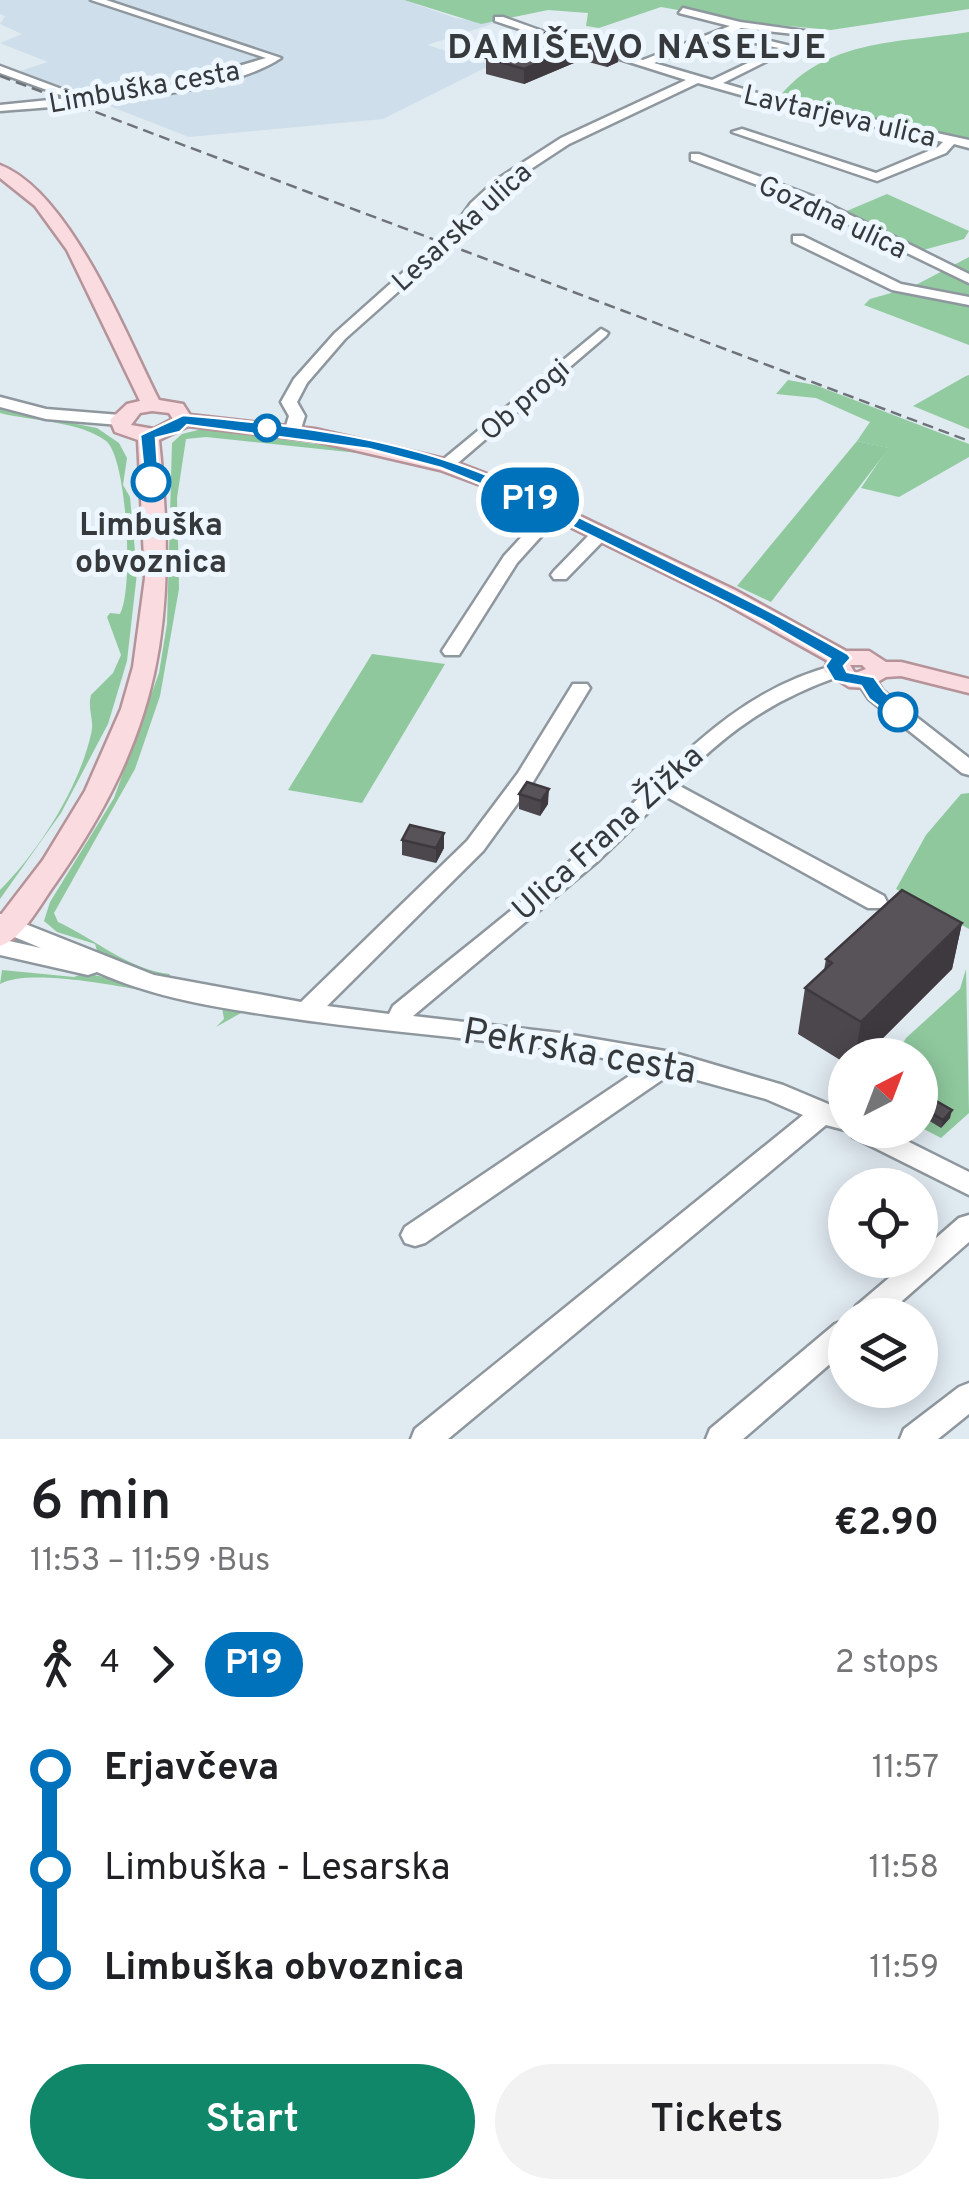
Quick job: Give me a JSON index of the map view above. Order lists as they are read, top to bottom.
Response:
{
  "streets": {
    "street": [
      "Limbuška cesta",
      "Lavtarjeva ulica",
      "Gozdna ulica",
      "Lesarska ulica",
      "Ob progi",
      "Ulica Frana Žižka",
      "Pekrska cesta"
    ]
  },
  "crossings": [
    ["Lavtarjeva ulica", "Lesarska ulica"],
    ["Ulica Frana Žižka", "Pekrska cesta"]
  ],
  "districts": ["DAMIŠEVO NASELJE"],
  "places": ["Limbuška obvoznica"],
  "lines": ["bus line P19"],
  "north": "top right",
  "page": {
    "on_map": "P19",
    "heading": ["6 min", "11:53 – 11:59 · Bus", "€2.90"],
    "legs": ["4", "P19", "2 stops"],
    "list": [
      {
        "name": "Erjavčeva",
        "value": "11:57"
      },
      {
        "name": "Limbuška - Lesarska",
        "value": "11:58"
      },
      {
        "name": "Limbuška obvoznica",
        "value": "11:59"
      }
    ],
    "buttons": ["Start", "Tickets"]
  }
}
